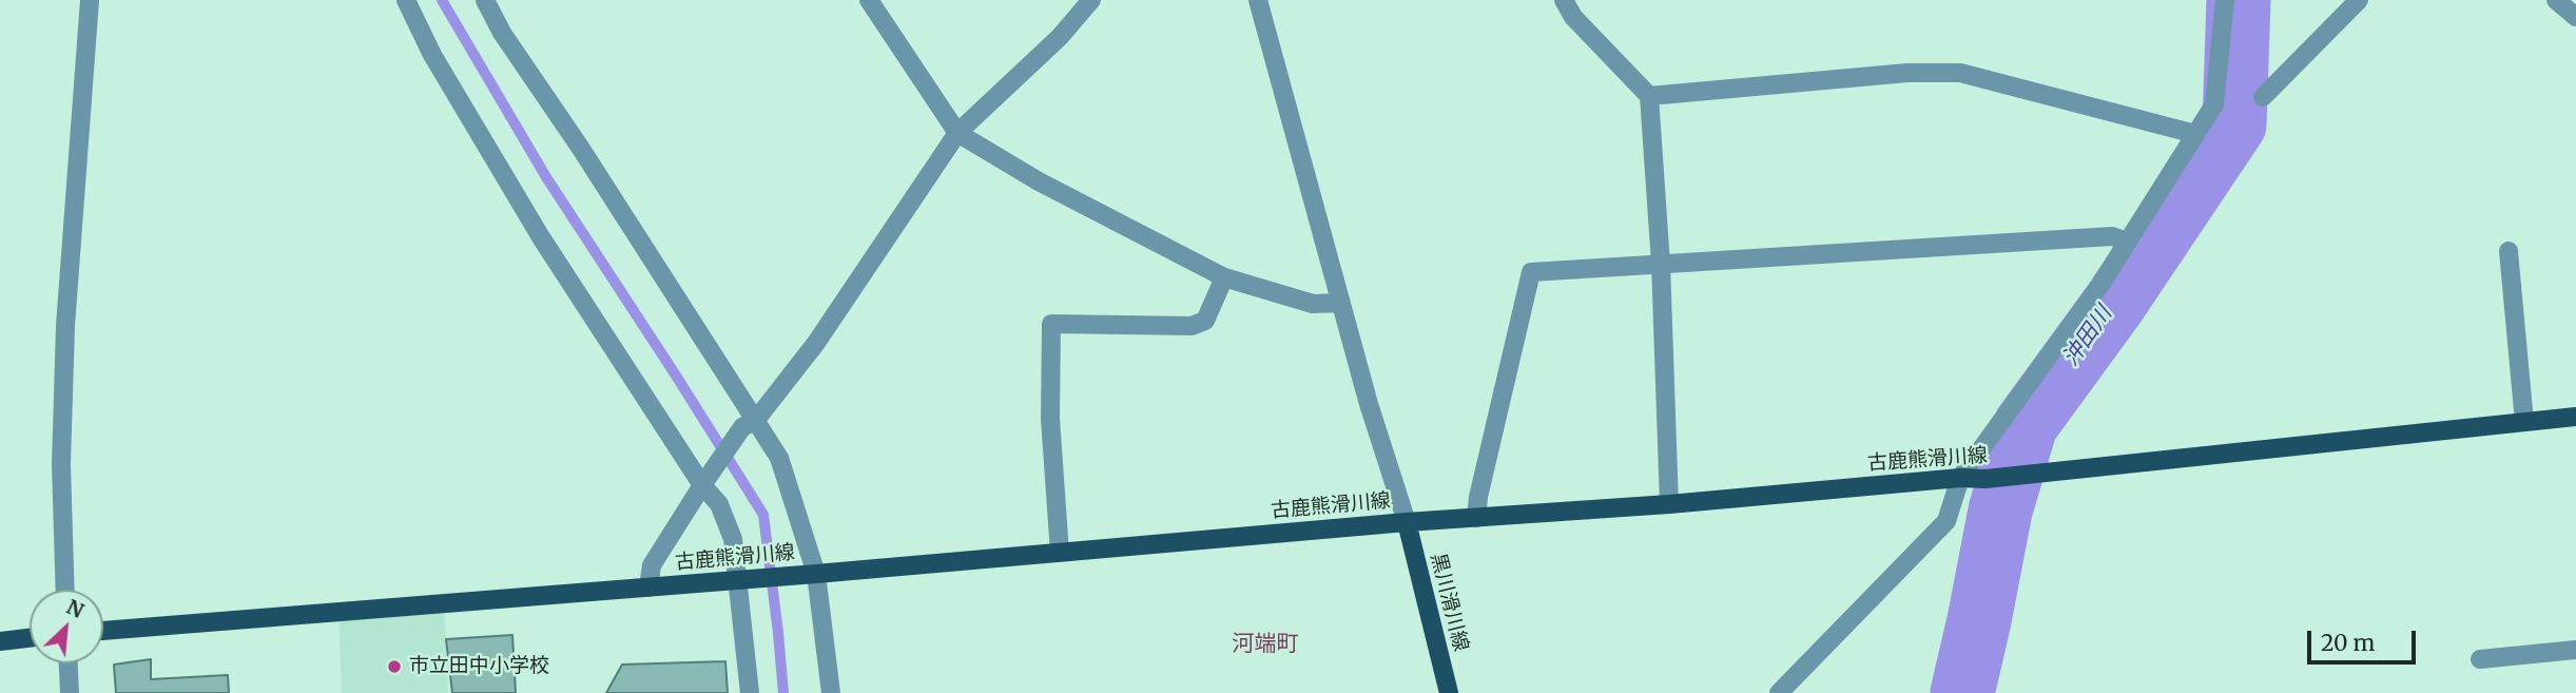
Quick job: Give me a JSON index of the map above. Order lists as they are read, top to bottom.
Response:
{
  "streets": {
    "main road": ["古鹿熊滑川線", "黒川滑川線"]
  },
  "crossings": [
    ["古鹿熊滑川線", "黒川滑川線"]
  ],
  "districts": ["河端町"],
  "water": ["沖田川"],
  "places": ["市立田中小学校"],
  "scale_bar": "20 m",
  "north": "top right"
}
